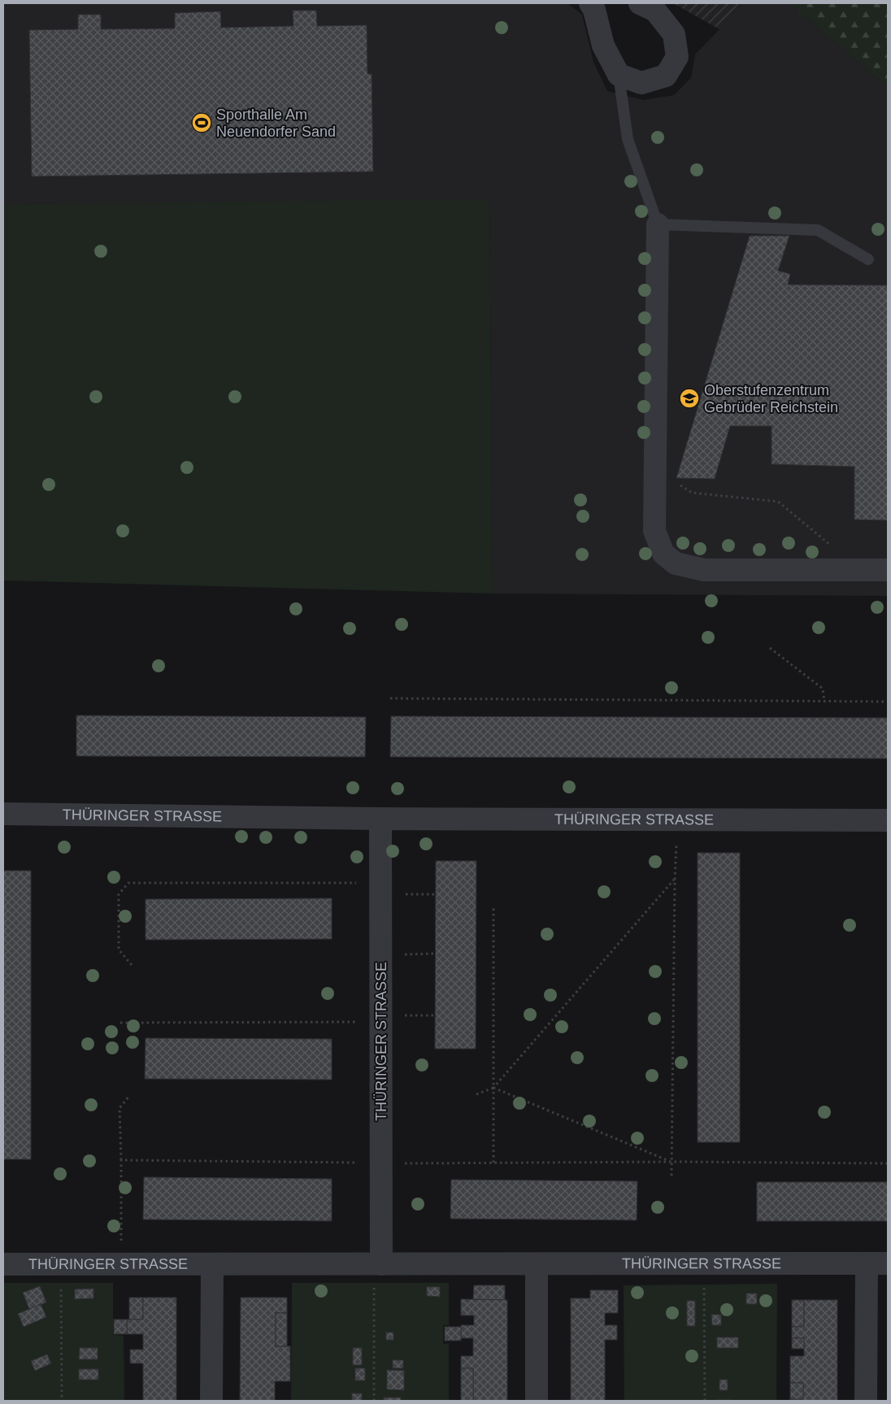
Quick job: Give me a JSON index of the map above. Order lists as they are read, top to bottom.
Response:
{
  "streets": {
    "street": ["THÜRINGER STRASSE"]
  },
  "places": {
    "sports": ["Sporthalle Am Neuendorfer Sand"],
    "school or university": ["Oberstufenzentrum Gebrüder Reichstein"]
  }
}
